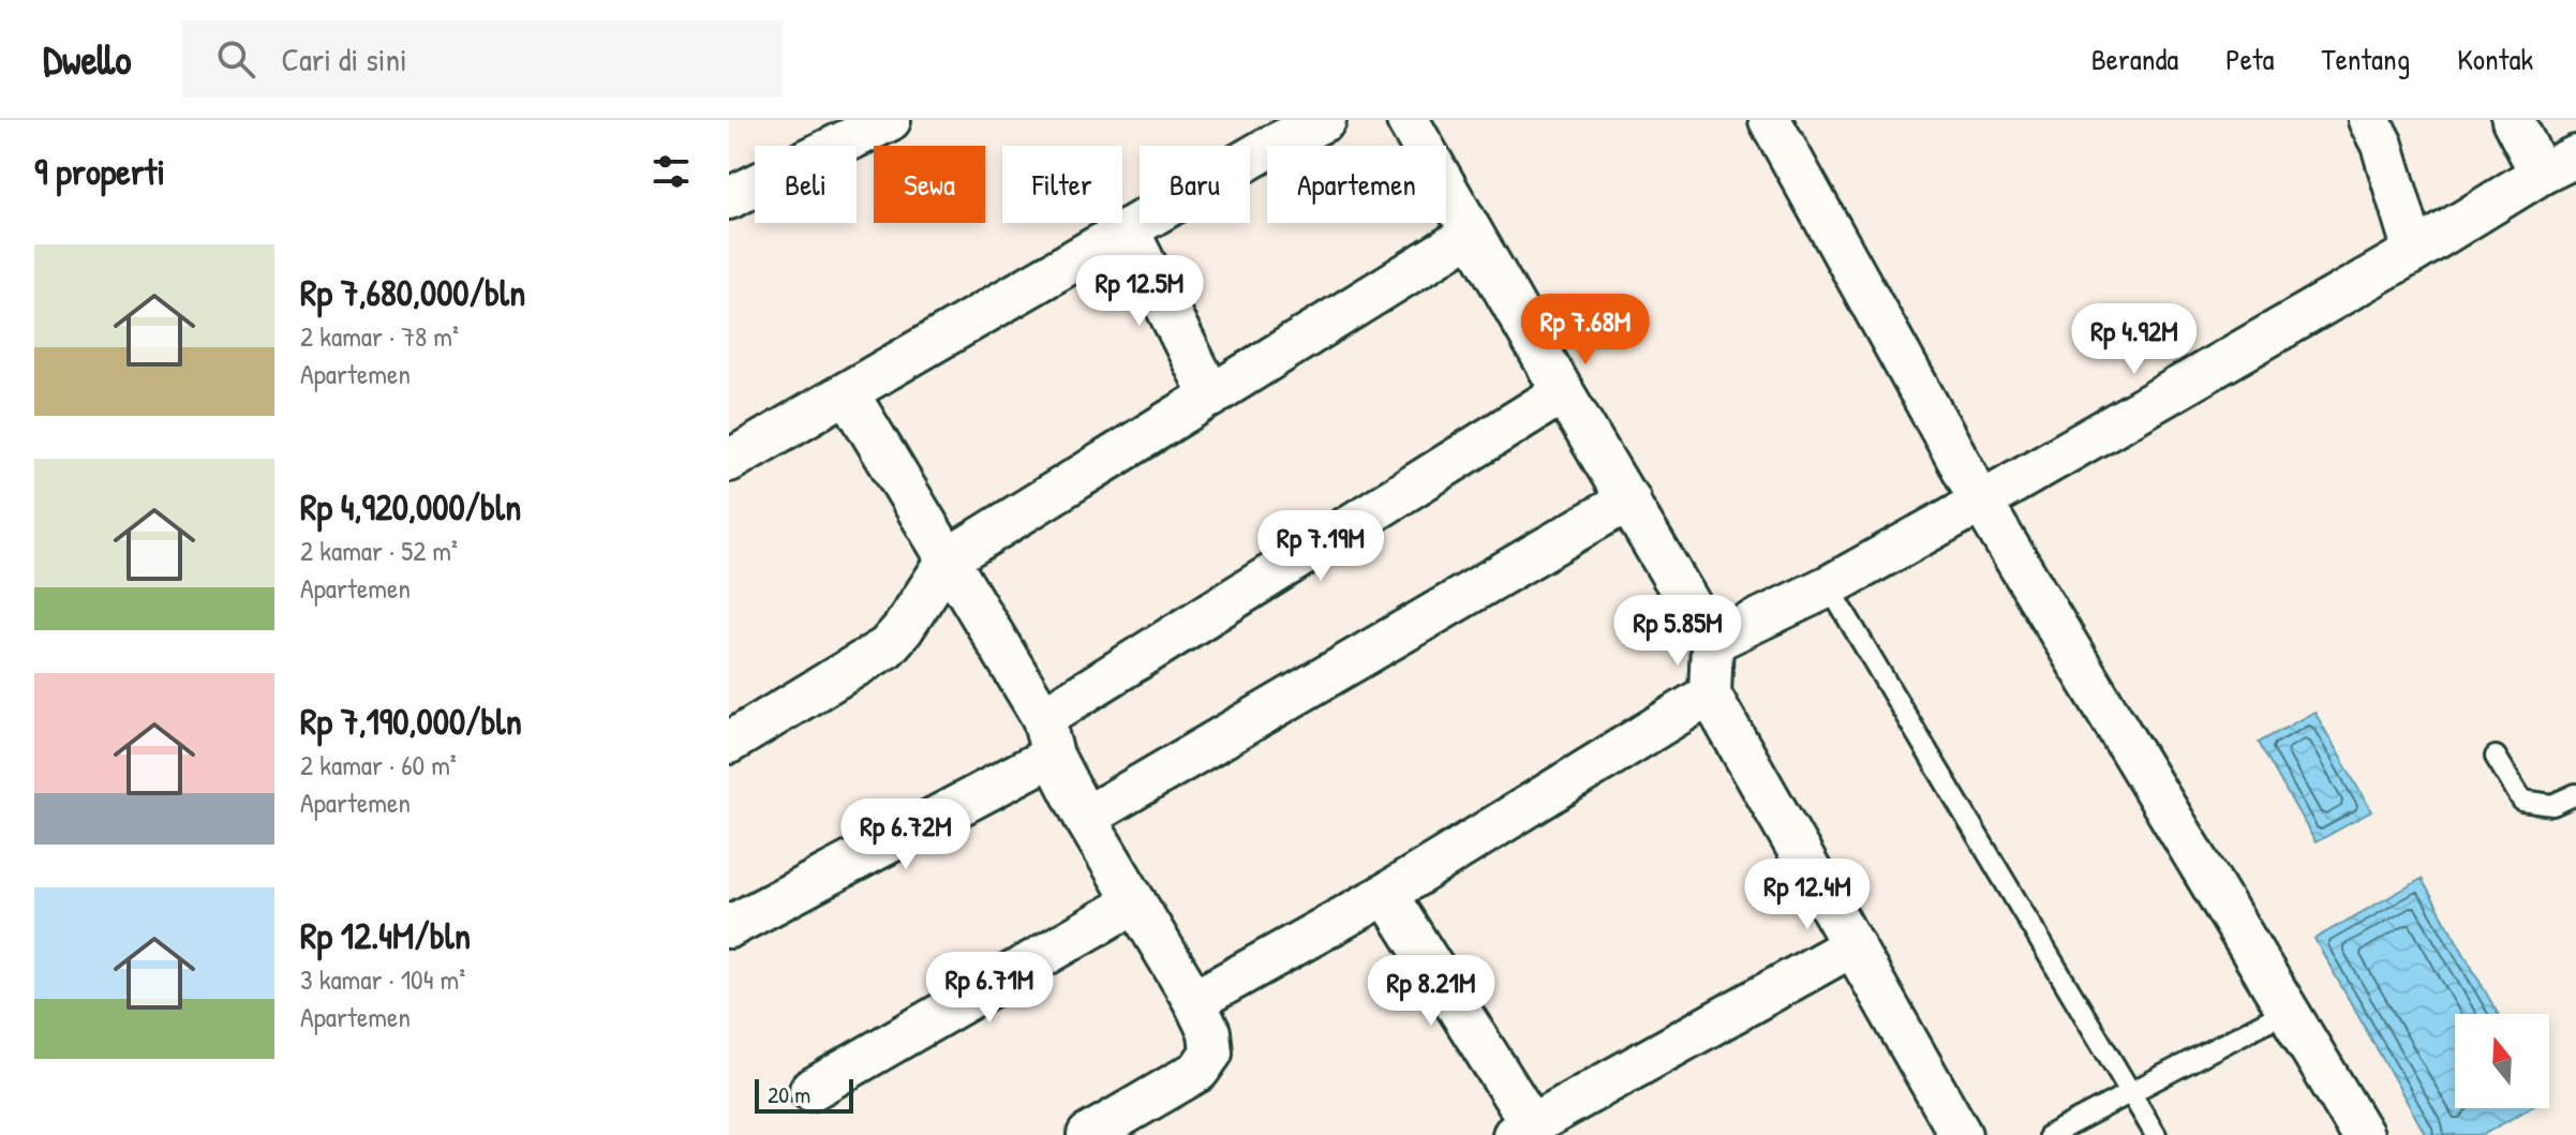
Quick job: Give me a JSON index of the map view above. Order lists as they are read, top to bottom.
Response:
{
  "scale_bar": "20 m",
  "north": "top",
  "page": {
    "header": "Dwello",
    "search": "Cari di sini",
    "nav": [
      "Beranda",
      "Peta",
      "Tentang",
      "Kontak"
    ],
    "heading": "9 properti",
    "chip": [
      "Beli",
      "Sewa",
      "Filter",
      "Baru",
      "Apartemen"
    ],
    "list": [
      {
        "name": "Rp 7,680,000/bln",
        "note": "2 kamar · 78 m² · Apartemen"
      },
      {
        "name": "Rp 4,920,000/bln",
        "note": "2 kamar · 52 m² · Apartemen"
      },
      {
        "name": "Rp 7,190,000/bln",
        "note": "2 kamar · 60 m² · Apartemen"
      },
      {
        "name": "Rp 12.4M/bln",
        "note": "3 kamar · 104 m² · Apartemen"
      }
    ],
    "price": [
      "Rp 12.5M",
      "Rp 7.68M",
      "Rp 4.92M",
      "Rp 7.19M",
      "Rp 5.85M",
      "Rp 6.72M",
      "Rp 12.4M",
      "Rp 6.71M",
      "Rp 8.21M"
    ],
    "scale": "20 m"
  }
}
